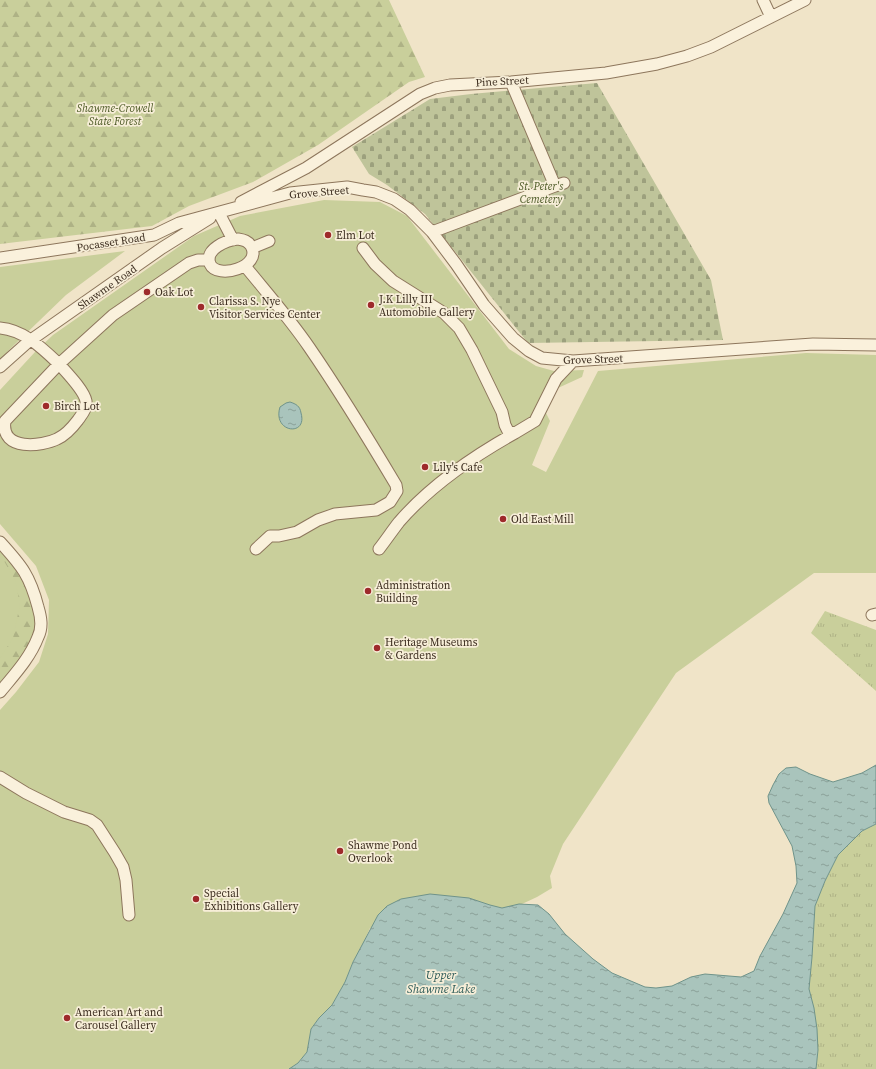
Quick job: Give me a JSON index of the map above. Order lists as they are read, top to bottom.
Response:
{
  "streets": {
    "street": [
      "Pine Street",
      "Grove Street",
      "Pocasset Road",
      "Shawme Road"
    ]
  },
  "crossings": [
    ["Pine Street", "Grove Street"],
    ["Pine Street", "Pocasset Road"],
    ["Pine Street", "Shawme Road"],
    ["Grove Street", "Pocasset Road"],
    ["Grove Street", "Shawme Road"],
    ["Pocasset Road", "Shawme Road"]
  ],
  "water": ["Upper Shawme Lake"],
  "parks": ["Shawme-Crowell State Forest", "St. Peter's Cemetery"],
  "places": [
    "Elm Lot",
    "Oak Lot",
    "J.K Lilly III Automobile Gallery",
    "Clarissa S. Nye Visitor Services Center",
    "Birch Lot",
    "Lily's Cafe",
    "Old East Mill",
    "Administration Building",
    "Heritage Museums & Gardens",
    "Shawme Pond Overlook",
    "Special Exhibitions Gallery",
    "American Art and Carousel Gallery"
  ]
}
